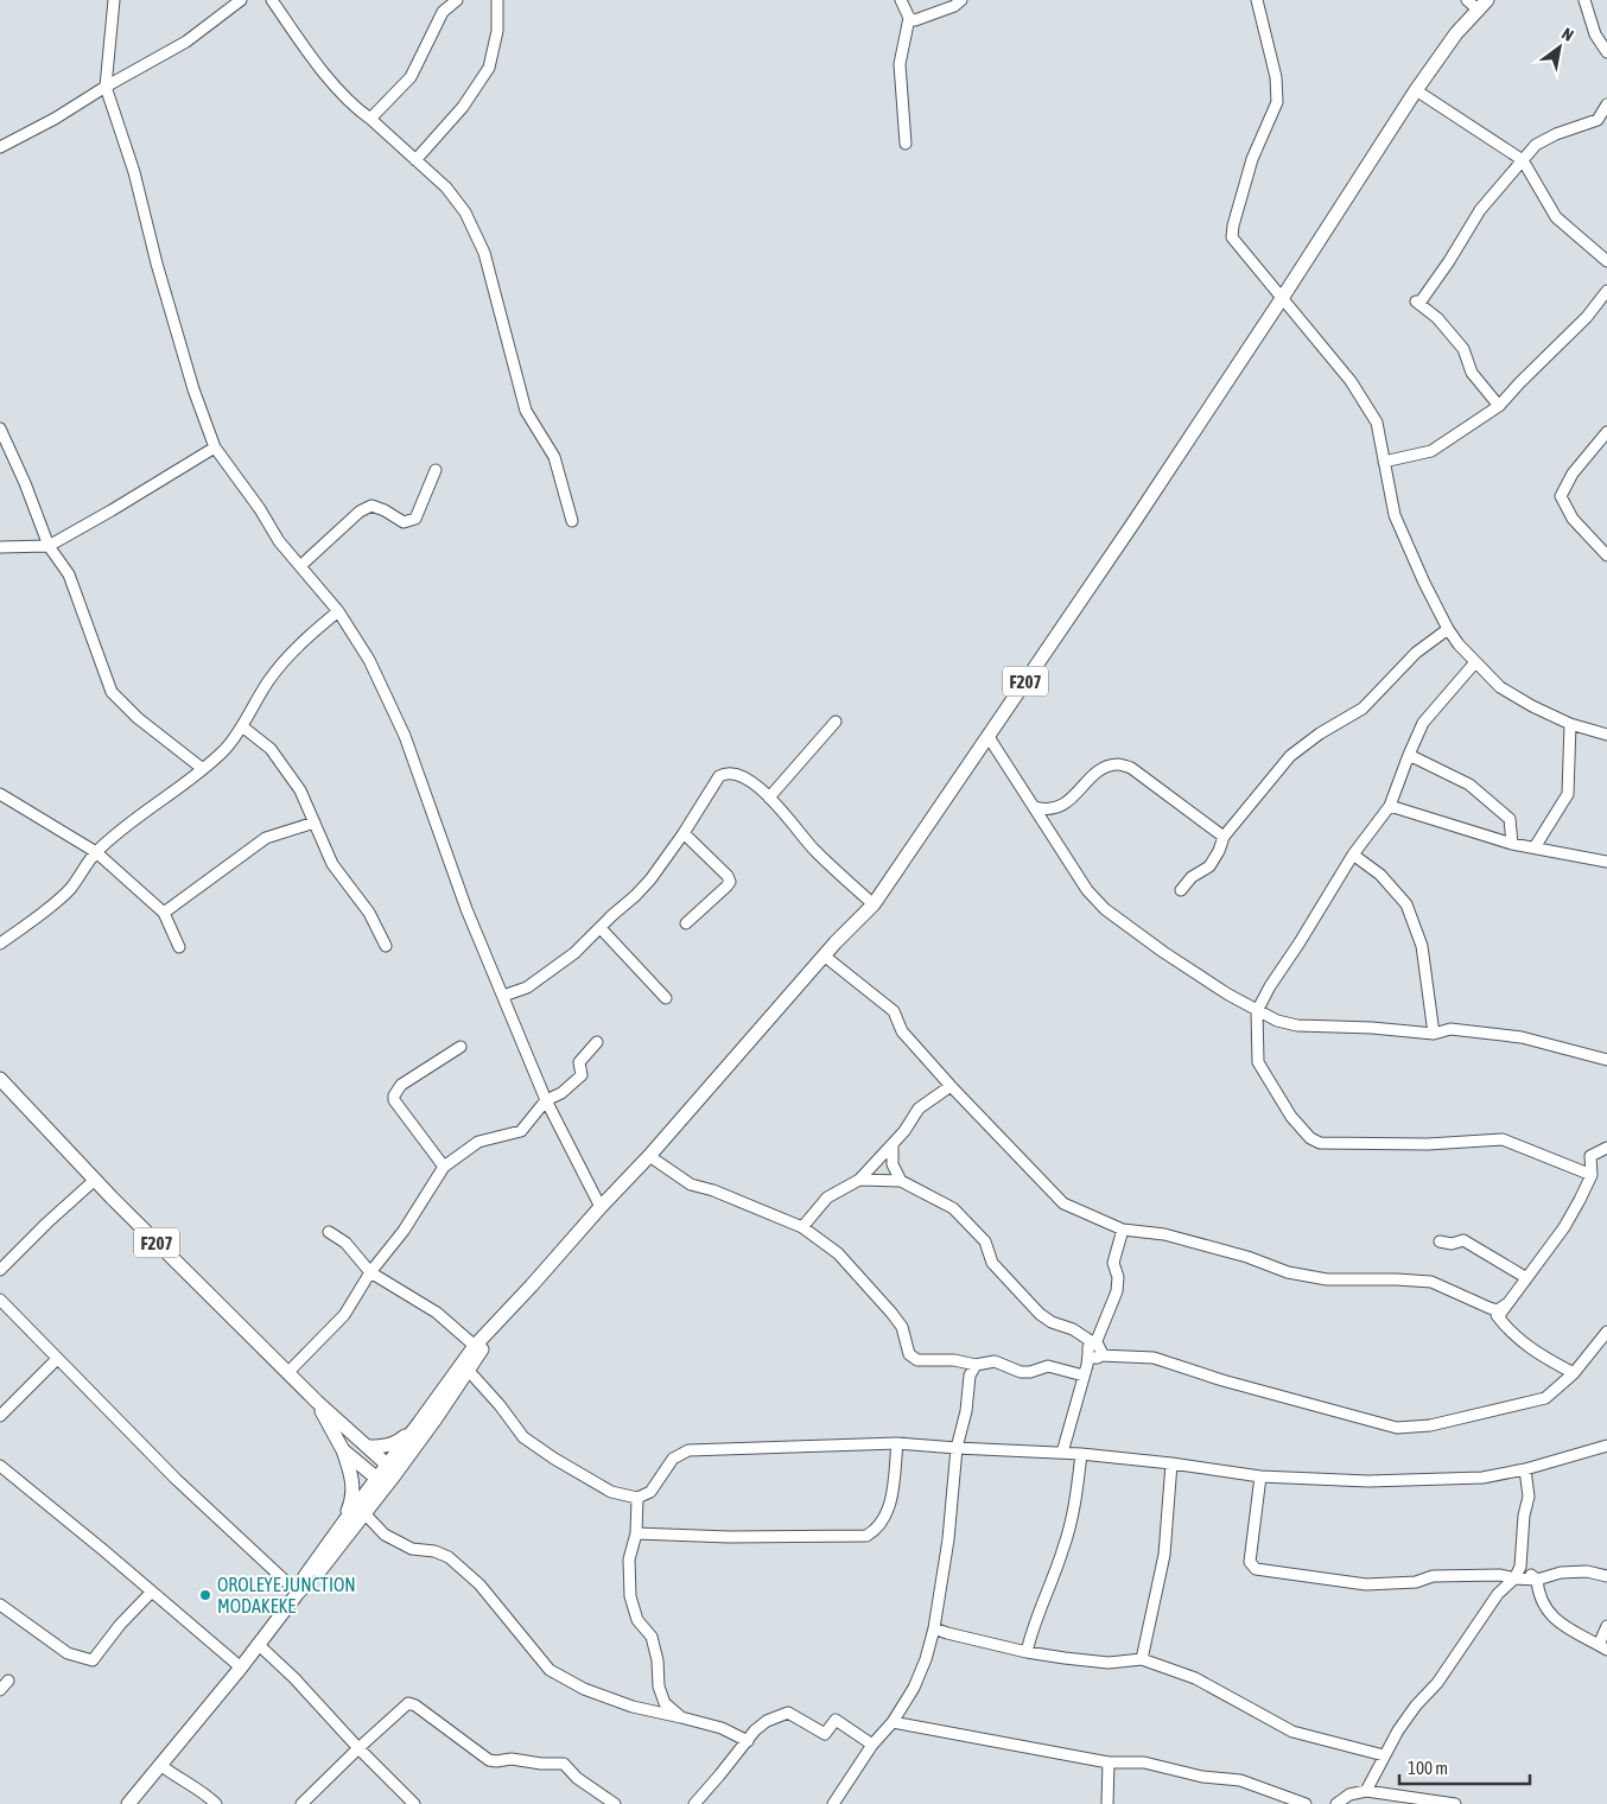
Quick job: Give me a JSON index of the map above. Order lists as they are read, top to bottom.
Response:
{
  "streets": {
    "main road": ["F207"]
  },
  "places": ["OROLEYE JUNCTION MODAKEKE"],
  "scale_bar": "100 m",
  "north": "top right"
}
